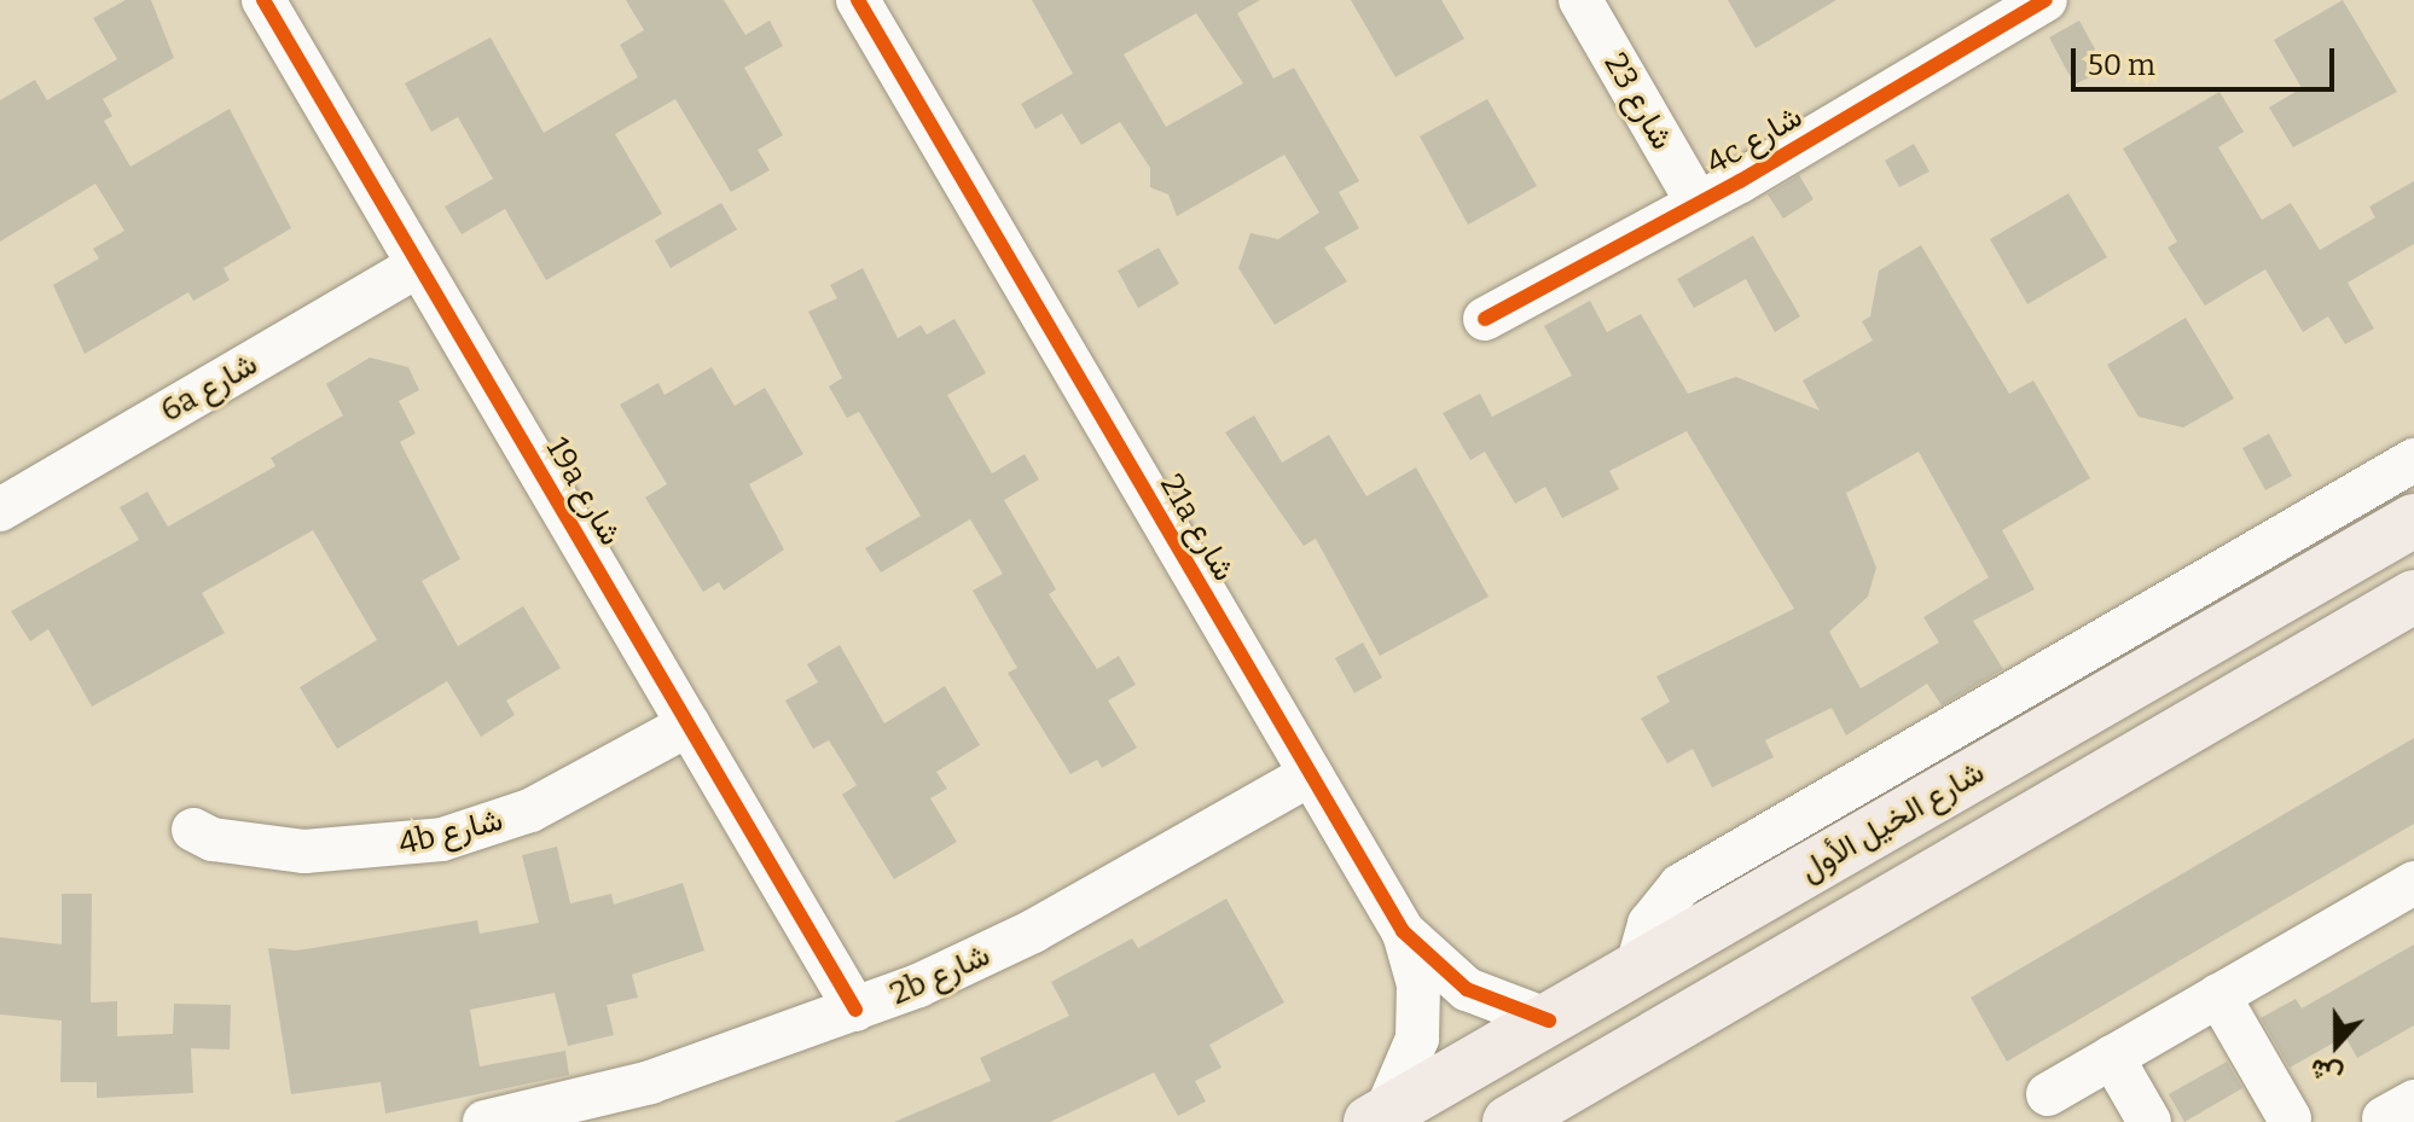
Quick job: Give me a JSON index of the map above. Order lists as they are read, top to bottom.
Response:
{
  "streets": {
    "main road": ["شارع الخيل الأول"],
    "street": [
      "شارع 23",
      "4c شارع",
      "6a شارع",
      "19a شارع",
      "21a شارع",
      "4b شارع",
      "2b شارع"
    ]
  },
  "crossings": [
    ["شارع 23", "4c شارع"],
    ["6a شارع", "19a شارع"],
    ["19a شارع", "4b شارع"],
    ["19a شارع", "2b شارع"],
    ["21a شارع", "شارع الخيل الأول"],
    ["21a شارع", "2b شارع"]
  ],
  "scale_bar": "50 m",
  "north": "bottom"
}
